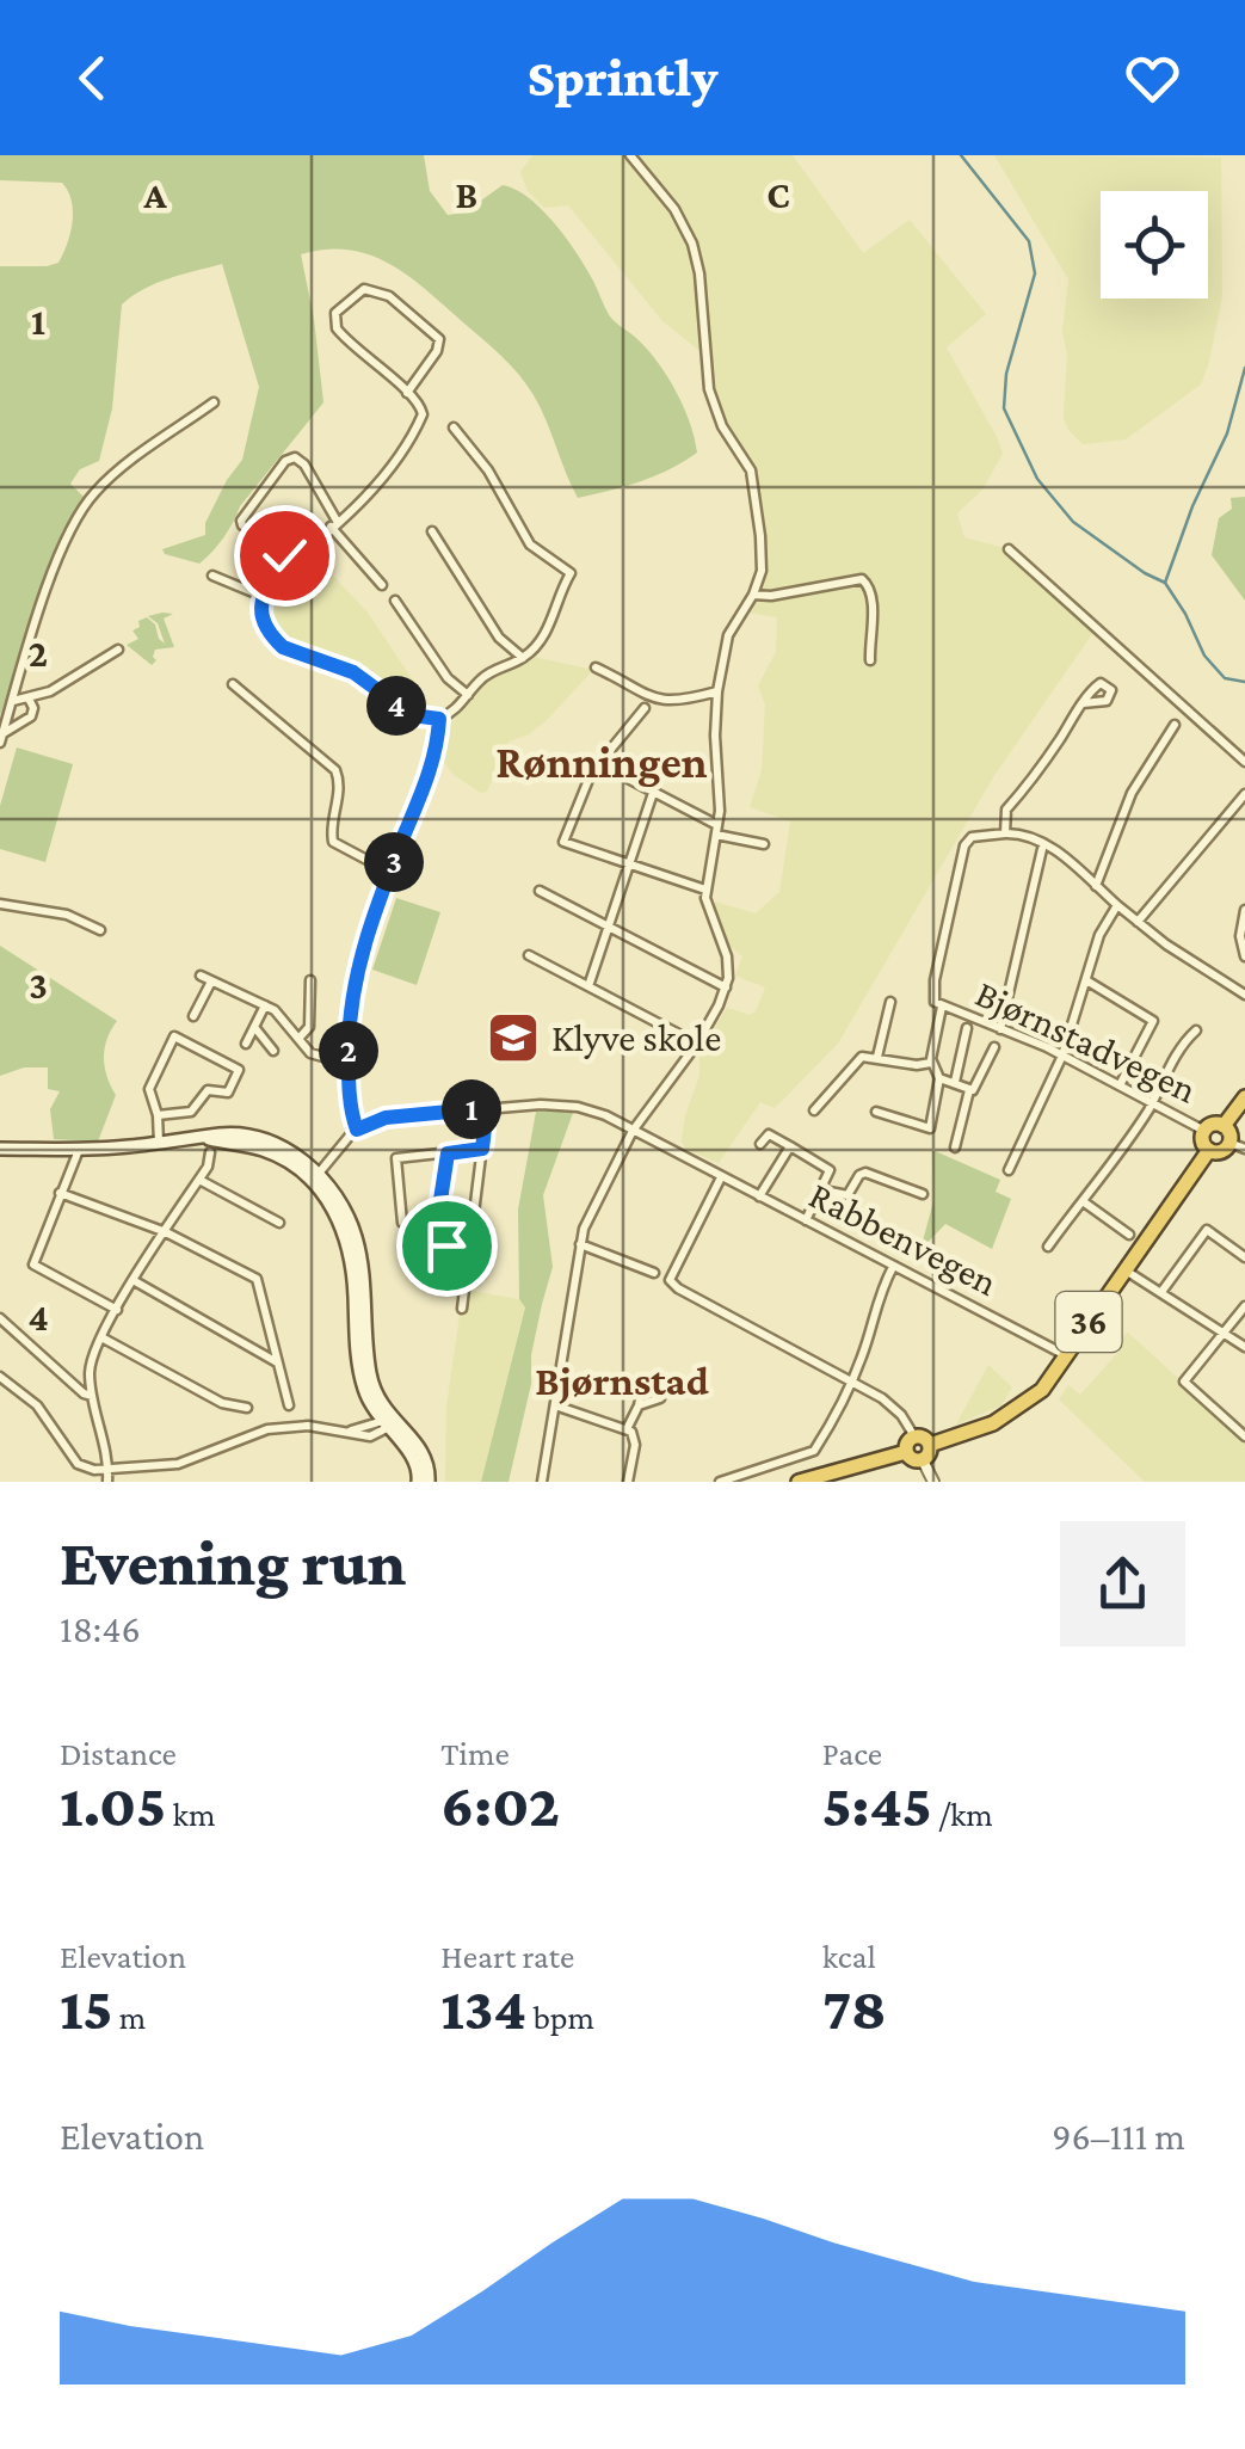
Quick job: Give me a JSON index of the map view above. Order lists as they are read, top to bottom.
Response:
{
  "streets": {
    "highway": ["36"],
    "street": ["Bjørnstadvegen", "Rabbenvegen"]
  },
  "crossings": [
    ["Bjørnstadvegen", "36"]
  ],
  "districts": ["Rønningen", "Bjørnstad"],
  "places": {
    "school or university": ["Klyve skole"]
  },
  "page": {
    "header": "Sprintly",
    "pins": [
      "4",
      "3",
      "2",
      "1"
    ],
    "heading": ["Evening run", "18:46"],
    "stats": [
      ["Distance", "1.05 km"],
      ["Time", "6:02"],
      ["Pace", "5:45 /km"],
      ["Elevation", "15 m"],
      ["Heart rate", "134 bpm"],
      ["kcal", "78"]
    ],
    "chart": ["Elevation", "96–111 m"]
  },
  "grid": {
    "columns": ["A", "B", "C"],
    "rows": [
      "1",
      "2",
      "3",
      "4"
    ]
  }
}
